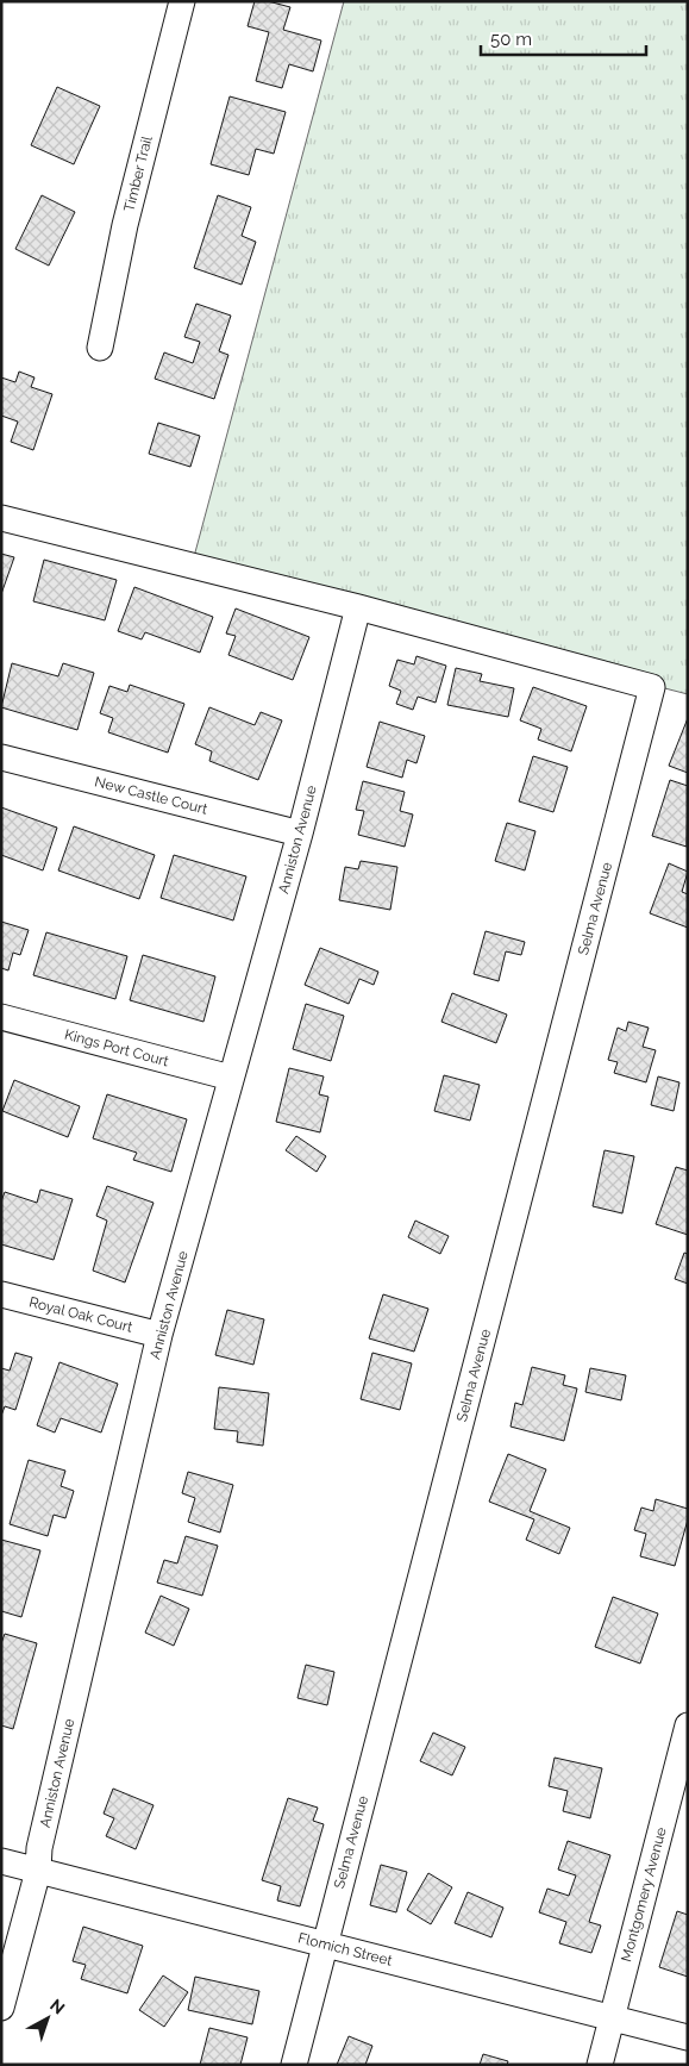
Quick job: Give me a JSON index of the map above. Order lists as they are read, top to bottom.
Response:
{
  "streets": {
    "street": [
      "Timber Trail",
      "New Castle Court",
      "Anniston Avenue",
      "Selma Avenue",
      "Kings Port Court",
      "Royal Oak Court",
      "Montgomery Avenue",
      "Flomich Street"
    ]
  },
  "crossings": [
    ["New Castle Court", "Anniston Avenue"],
    ["Anniston Avenue", "Selma Avenue"],
    ["Anniston Avenue", "Kings Port Court"],
    ["Anniston Avenue", "Royal Oak Court"],
    ["Anniston Avenue", "Flomich Street"],
    ["Selma Avenue", "Flomich Street"],
    ["Montgomery Avenue", "Flomich Street"]
  ],
  "scale_bar": "50 m",
  "north": "top right"
}
